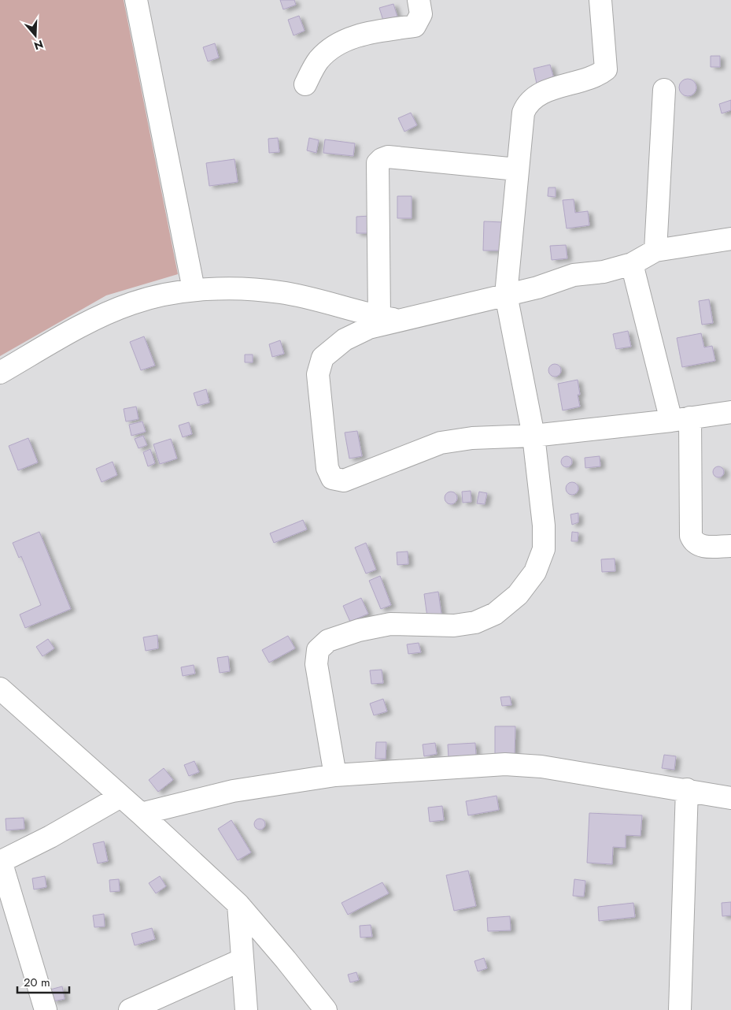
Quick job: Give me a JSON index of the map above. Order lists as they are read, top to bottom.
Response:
{
  "scale_bar": "20 m",
  "north": "bottom"
}
